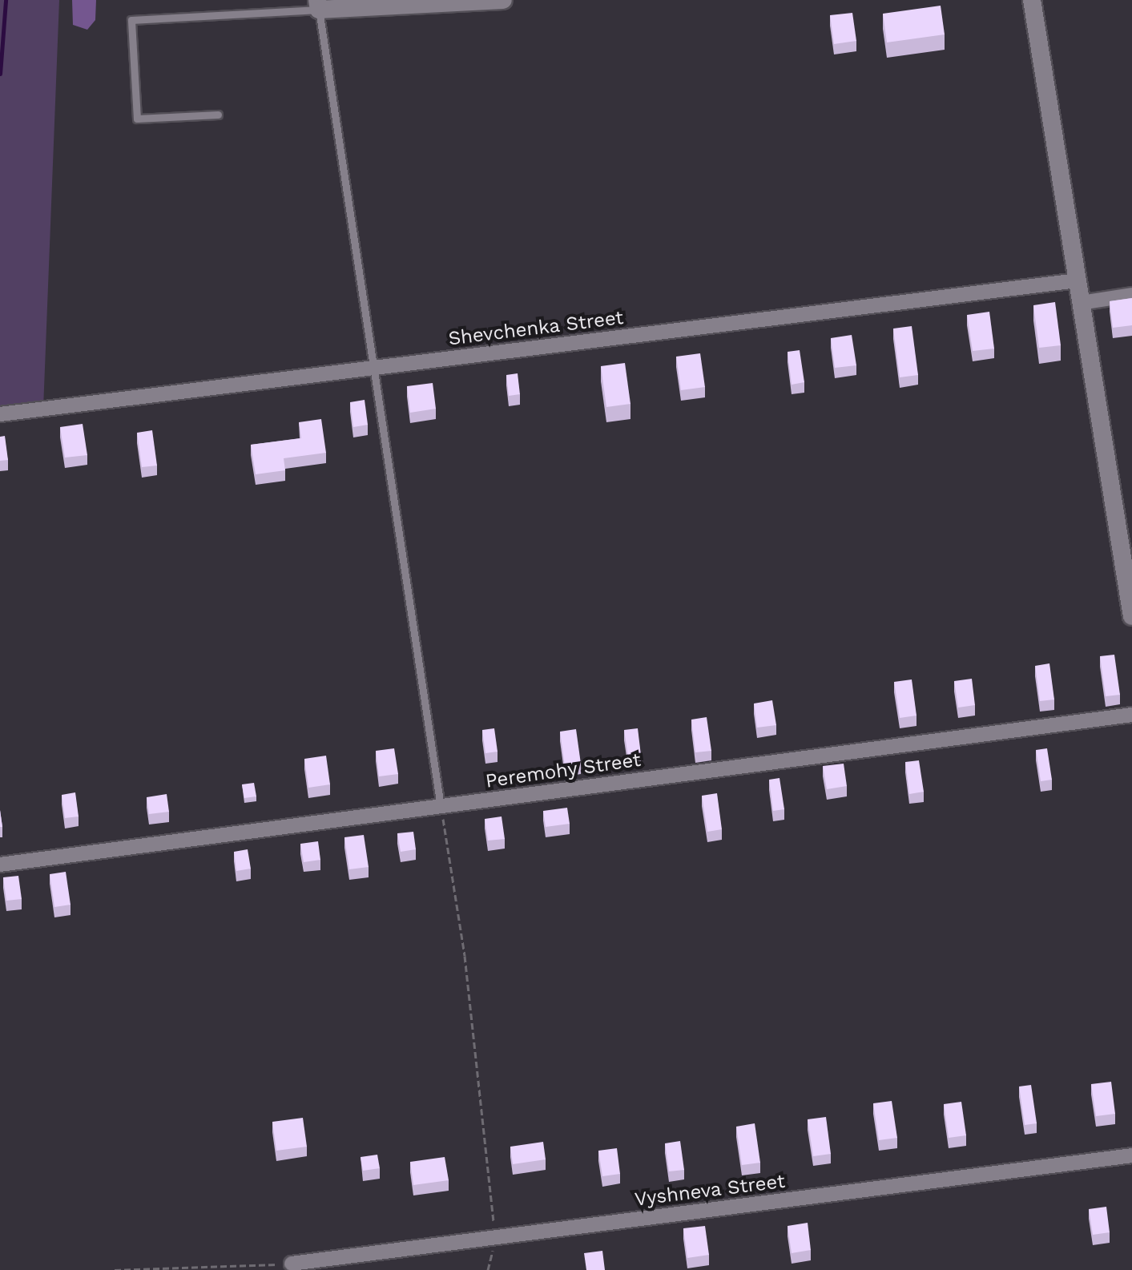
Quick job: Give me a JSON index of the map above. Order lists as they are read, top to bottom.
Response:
{
  "streets": {
    "street": ["Shevchenka Street", "Peremohy Street", "Vyshneva Street"]
  }
}
